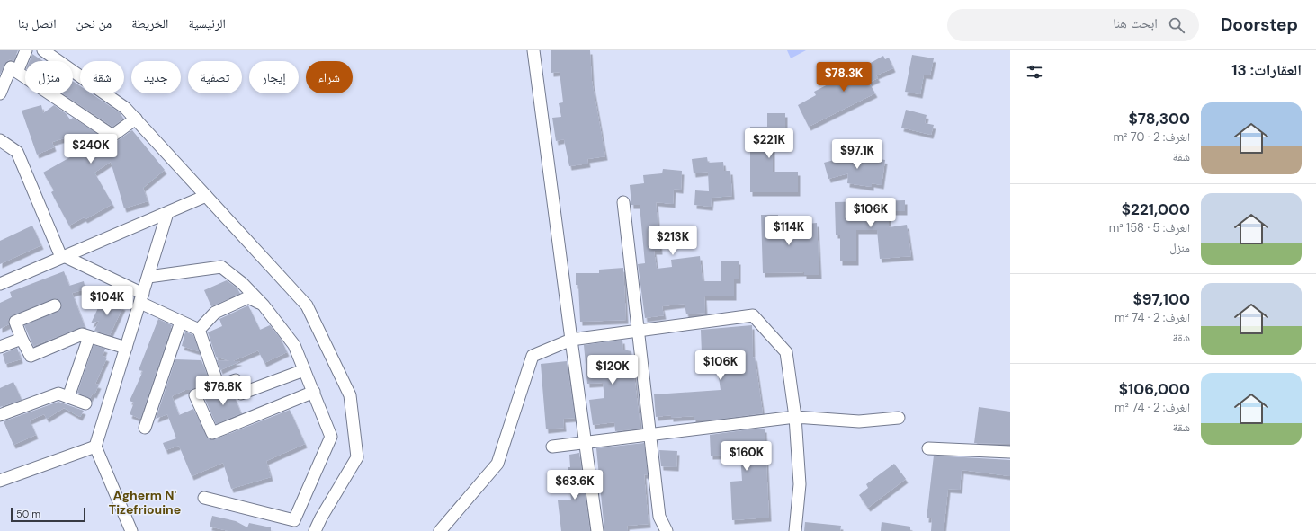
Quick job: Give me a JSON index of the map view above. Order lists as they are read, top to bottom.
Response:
{
  "districts": ["Agherm N' Tizefriouine"],
  "scale_bar": "50 m",
  "page": {
    "header": "Doorstep",
    "search": "ابحث هنا",
    "nav": [
      "الرئيسية",
      "الخريطة",
      "من نحن",
      "اتصل بنا"
    ],
    "heading": "العقارات: 13",
    "chip": [
      "شراء",
      "إيجار",
      "تصفية",
      "جديد",
      "شقة",
      "منزل"
    ],
    "price": [
      "$78.3K",
      "$221K",
      "$240K",
      "$97.1K",
      "$106K",
      "$114K",
      "$213K",
      "$104K",
      "$106K",
      "$120K",
      "$76.8K",
      "$160K",
      "$63.6K"
    ],
    "list": [
      {
        "name": "$78,300",
        "note": "الغرف: 2 · 70 m² · شقة"
      },
      {
        "name": "$221,000",
        "note": "الغرف: 5 · 158 m² · منزل"
      },
      {
        "name": "$97,100",
        "note": "الغرف: 2 · 74 m² · شقة"
      },
      {
        "name": "$106,000",
        "note": "الغرف: 2 · 74 m² · شقة"
      }
    ],
    "scale": "50 m"
  }
}
